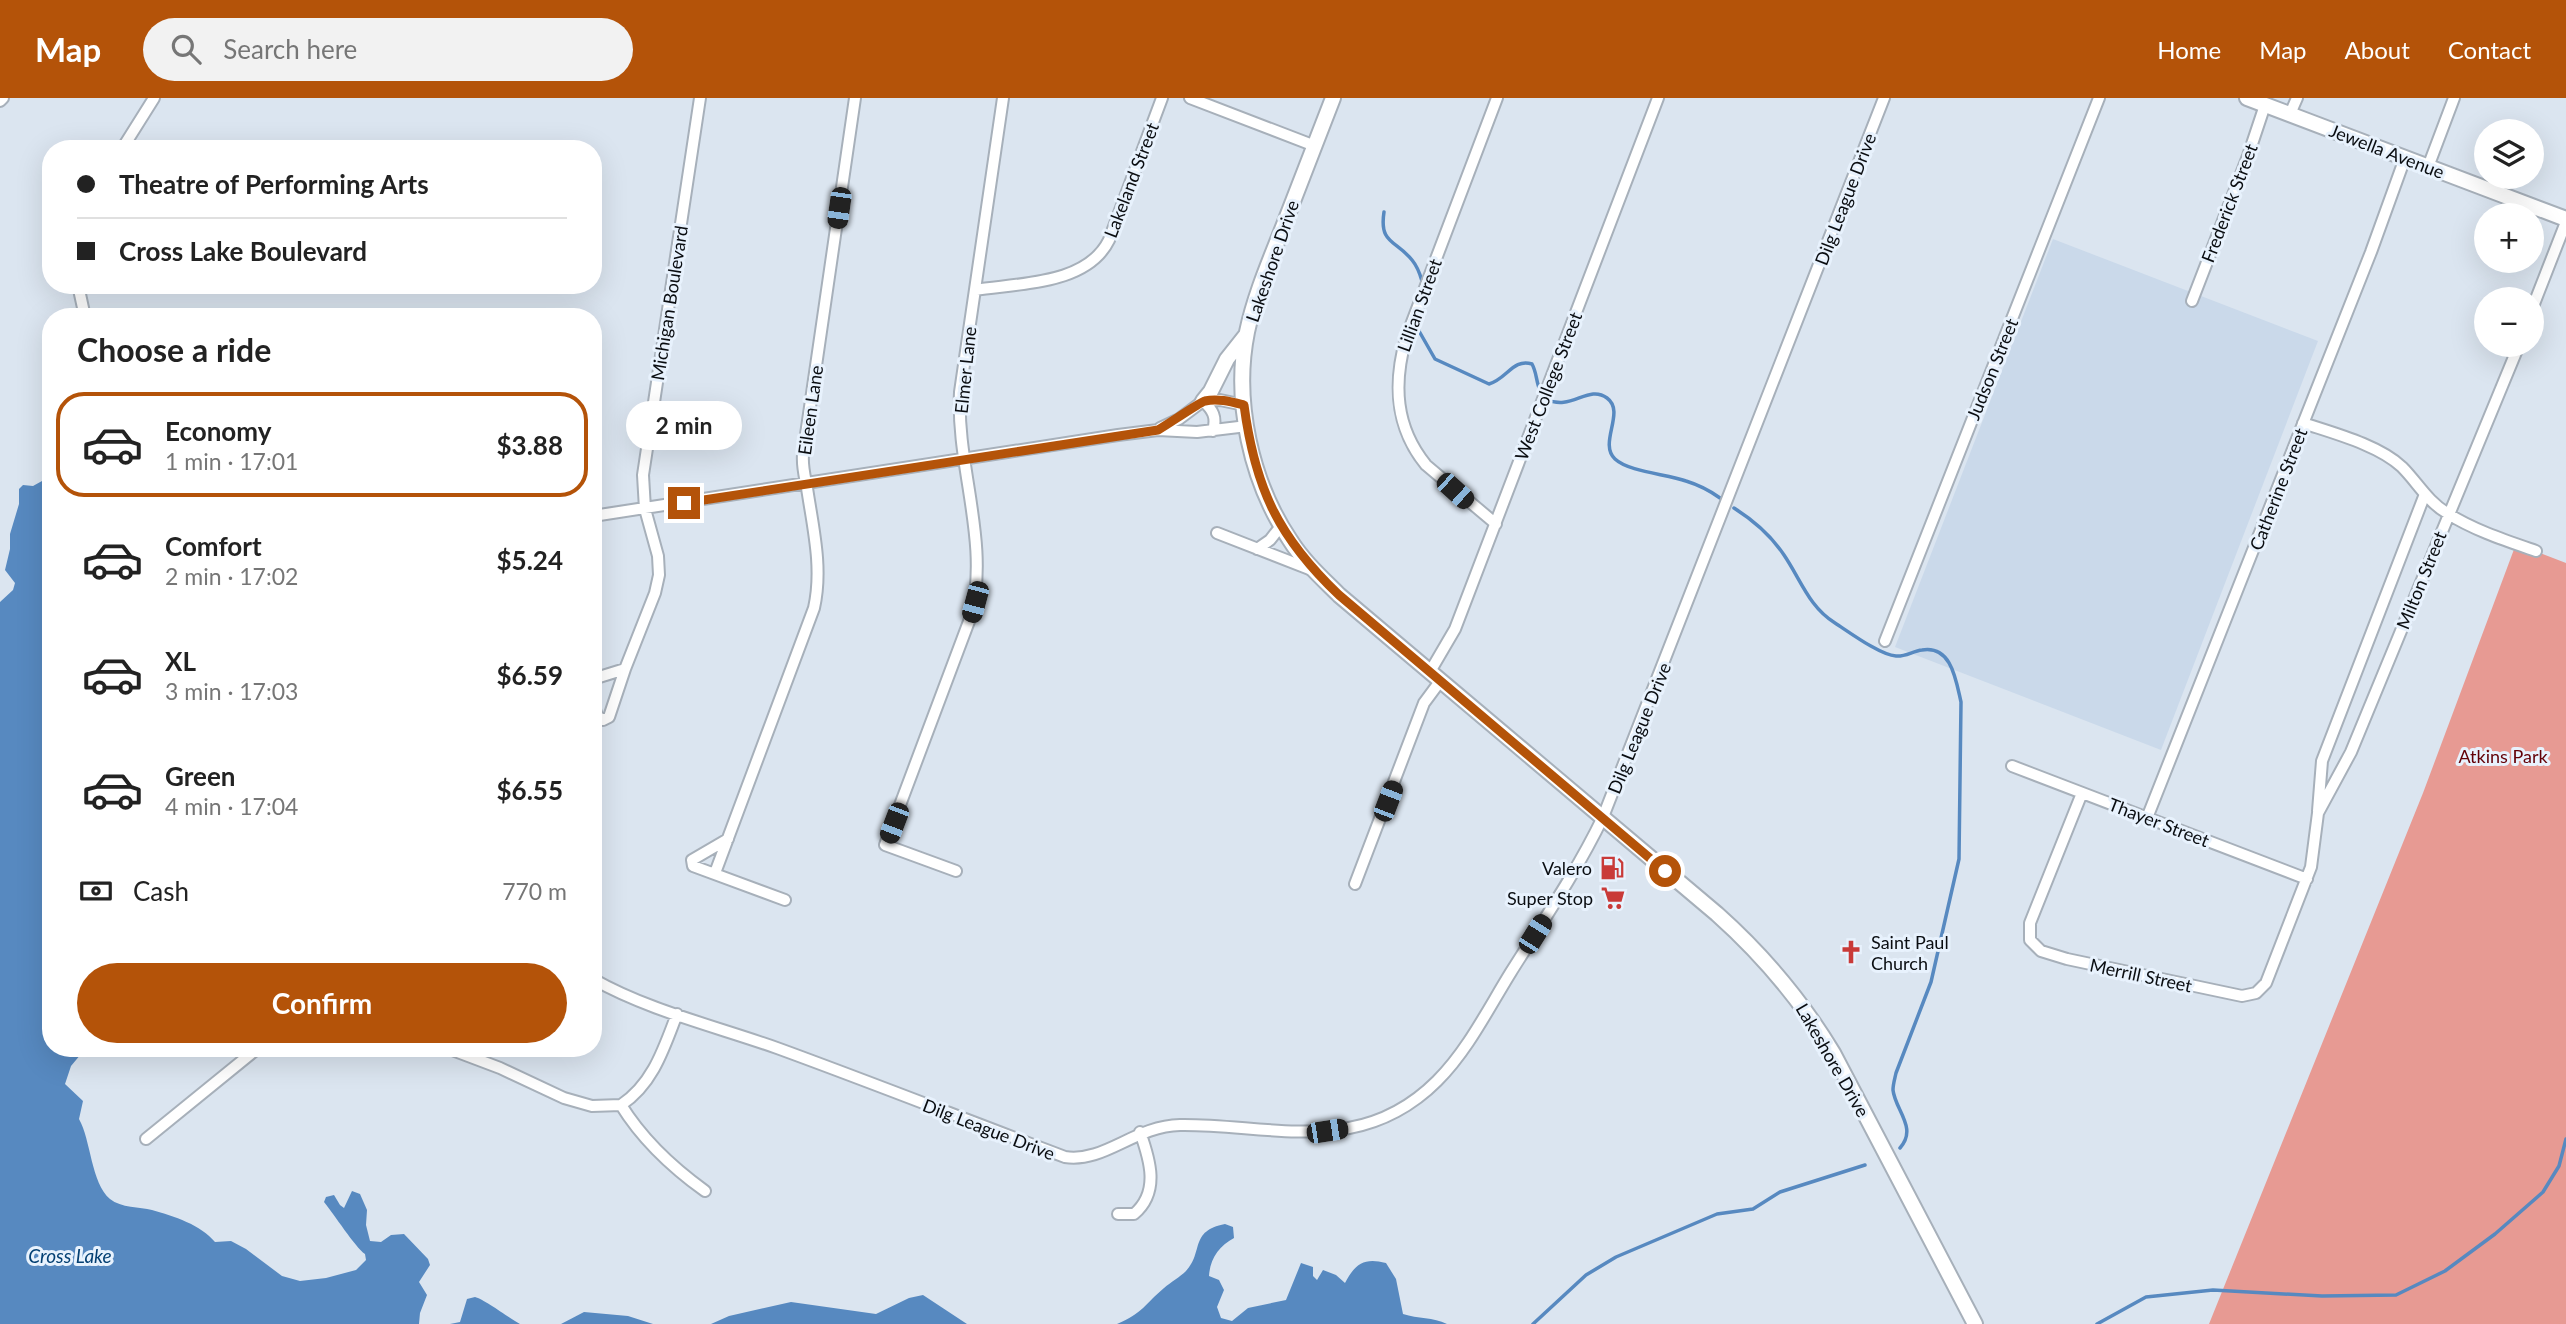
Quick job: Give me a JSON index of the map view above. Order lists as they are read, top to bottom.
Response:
{
  "streets": {
    "main road": ["Jewella Avenue", "Lakeshore Drive"],
    "street": [
      "Lakeland Street",
      "Dilg League Drive",
      "Frederick Street",
      "Michigan Boulevard",
      "Lillian Street",
      "Judson Street",
      "Elmer Lane",
      "West College Street",
      "Eileen Lane",
      "Catherine Street",
      "Milton Street",
      "Thayer Street",
      "Merrill Street"
    ]
  },
  "crossings": [
    ["Jewella Avenue", "Frederick Street"],
    ["Jewella Avenue", "Catherine Street"],
    ["Lakeland Street", "Elmer Lane"],
    ["Dilg League Drive", "Lakeshore Drive"],
    ["Lakeshore Drive", "West College Street"],
    ["Lillian Street", "West College Street"],
    ["Catherine Street", "Thayer Street"],
    ["Milton Street", "Thayer Street"],
    ["Milton Street", "Merrill Street"],
    ["Thayer Street", "Merrill Street"]
  ],
  "water": ["Cross Lake"],
  "parks": ["Atkins Park"],
  "places": {
    "fuel station": ["Valero"],
    "supermarket": ["Super Stop"],
    "church": ["Saint Paul Church"]
  },
  "page": {
    "header": "Map",
    "search": "Search here",
    "nav": [
      "Home",
      "Map",
      "About",
      "Contact"
    ],
    "map_buttons": ["+", "−"],
    "banner": ["Theatre of Performing Arts", "Cross Lake Boulevard"],
    "heading": "Choose a ride",
    "list": [
      {
        "name": "Economy",
        "note": "1 min · 17:01",
        "value": "$3.88"
      },
      {
        "name": "Comfort",
        "note": "2 min · 17:02",
        "value": "$5.24"
      },
      {
        "name": "XL",
        "note": "3 min · 17:03",
        "value": "$6.59"
      },
      {
        "name": "Green",
        "note": "4 min · 17:04",
        "value": "$6.55"
      }
    ],
    "bubble": "2 min",
    "pay": ["Cash", "770 m"],
    "buttons": "Confirm"
  }
}
